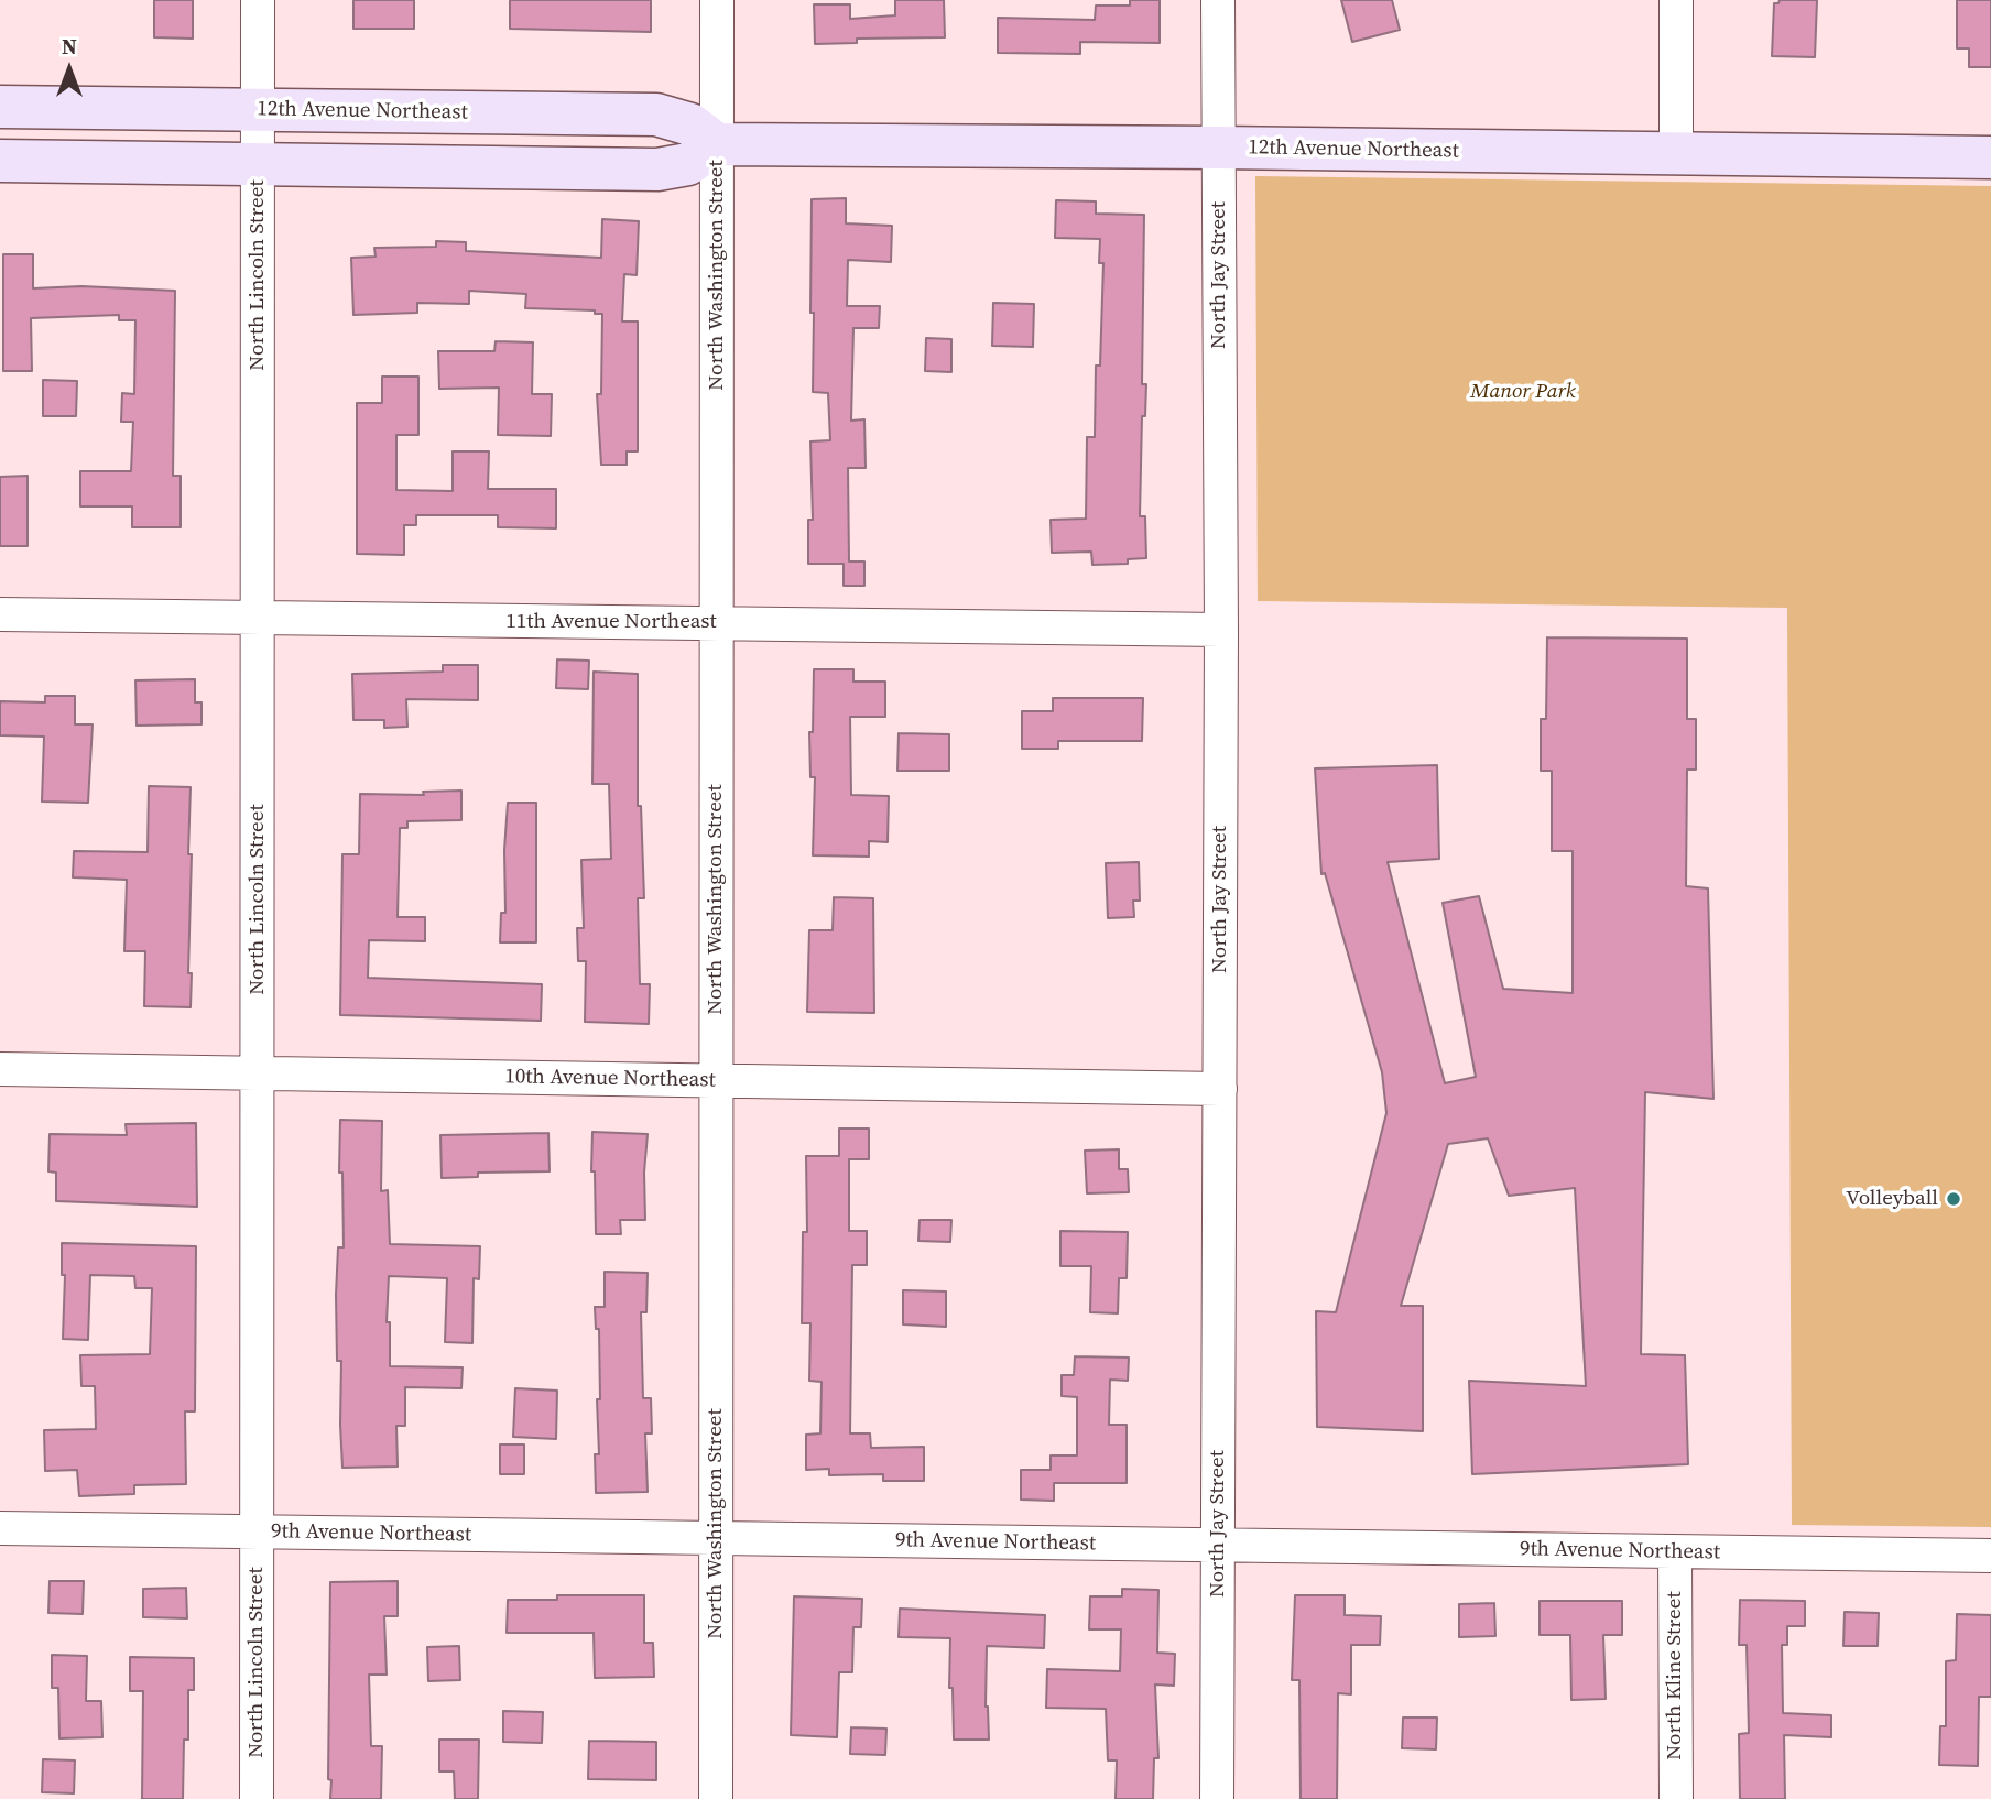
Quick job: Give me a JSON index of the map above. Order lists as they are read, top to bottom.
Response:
{
  "streets": {
    "street": [
      "12th Avenue Northeast",
      "North Lincoln Street",
      "North Washington Street",
      "North Jay Street",
      "11th Avenue Northeast",
      "10th Avenue Northeast",
      "9th Avenue Northeast",
      "North Kline Street"
    ]
  },
  "crossings": [
    ["12th Avenue Northeast", "North Lincoln Street"],
    ["12th Avenue Northeast", "North Washington Street"],
    ["12th Avenue Northeast", "North Jay Street"],
    ["North Lincoln Street", "11th Avenue Northeast"],
    ["North Lincoln Street", "10th Avenue Northeast"],
    ["North Lincoln Street", "9th Avenue Northeast"],
    ["North Washington Street", "11th Avenue Northeast"],
    ["North Washington Street", "10th Avenue Northeast"],
    ["North Washington Street", "9th Avenue Northeast"],
    ["North Jay Street", "11th Avenue Northeast"],
    ["North Jay Street", "10th Avenue Northeast"],
    ["North Jay Street", "9th Avenue Northeast"],
    ["9th Avenue Northeast", "North Kline Street"]
  ],
  "parks": ["Manor Park"],
  "places": ["Volleyball"],
  "north": "top"
}
